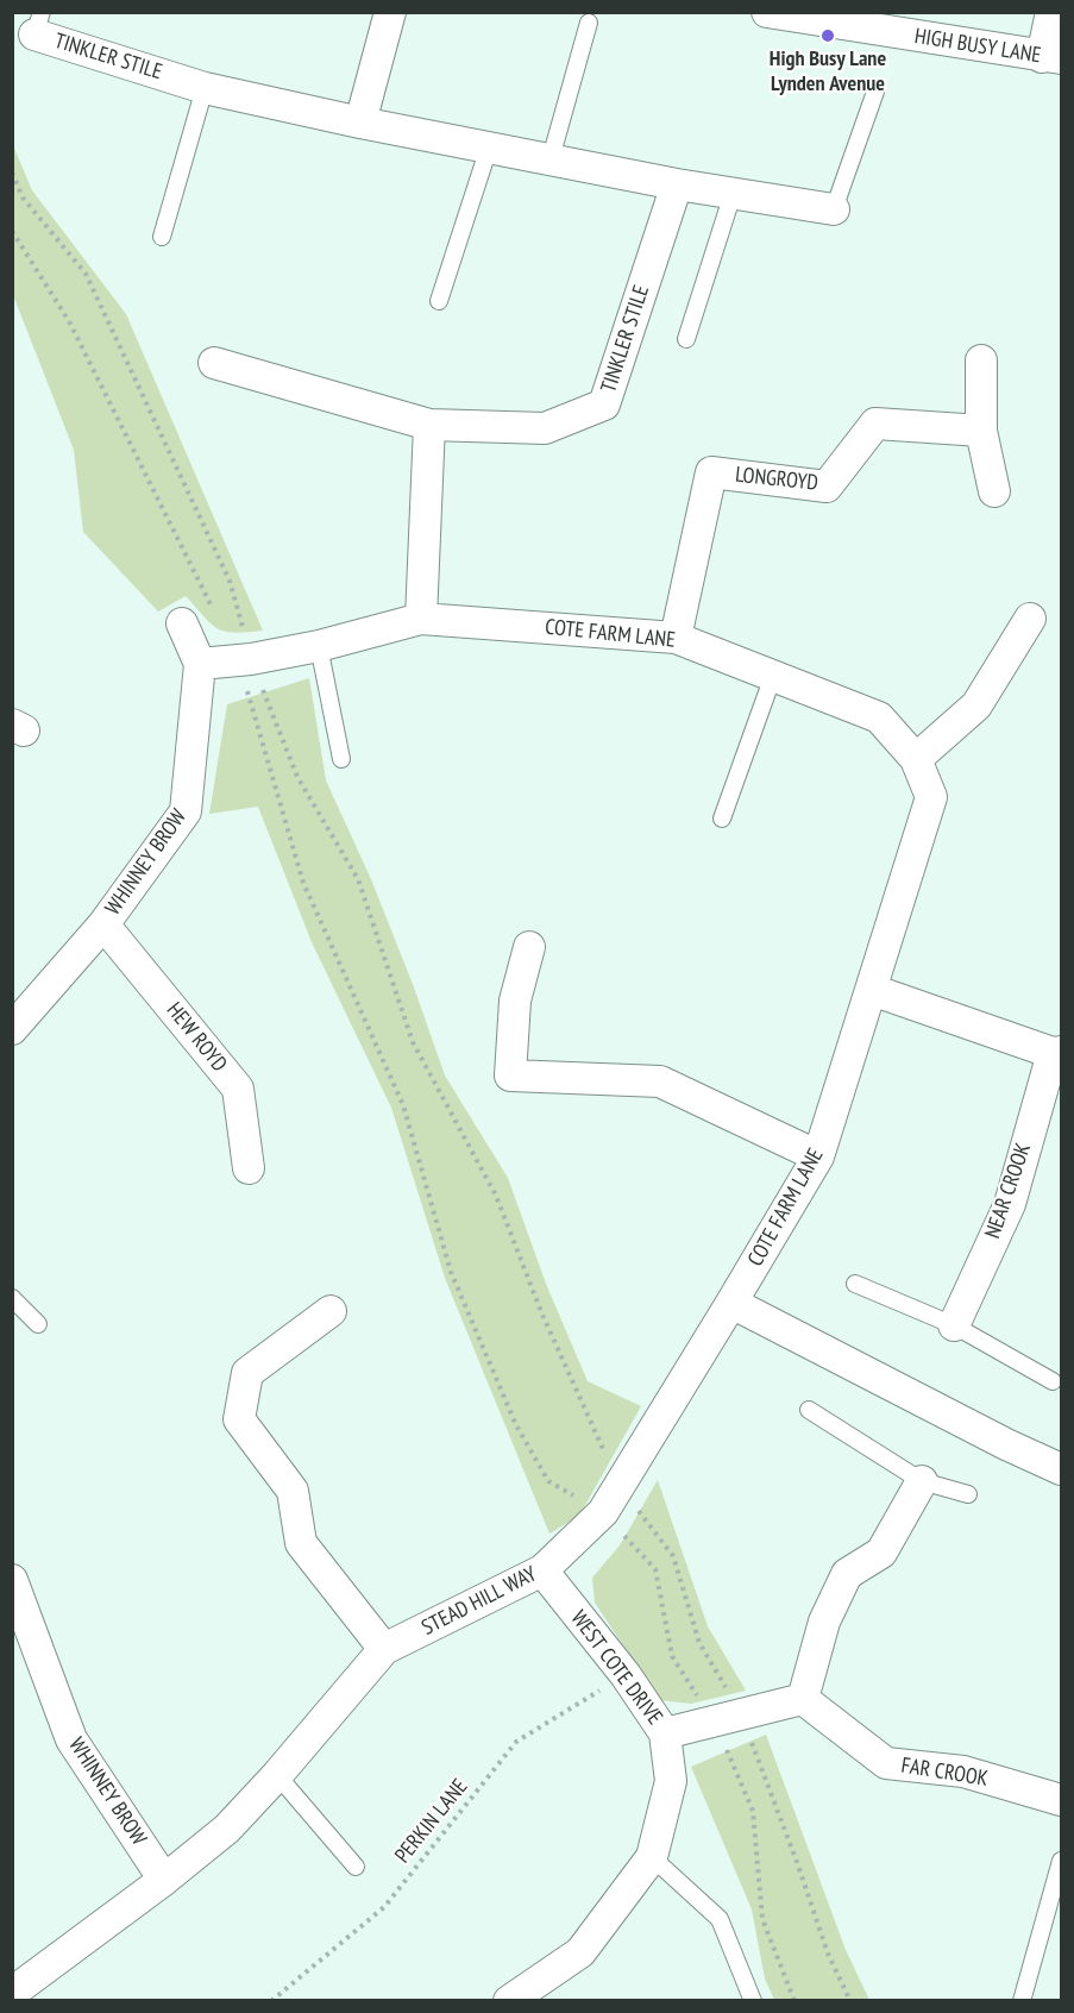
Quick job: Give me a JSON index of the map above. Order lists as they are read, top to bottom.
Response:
{
  "streets": {
    "street": [
      "HIGH BUSY LANE",
      "TINKLER STILE",
      "LONGROYD",
      "COTE FARM LANE",
      "WHINNEY BROW",
      "HEW ROYD",
      "NEAR CROOK",
      "STEAD HILL WAY",
      "WEST COTE DRIVE",
      "FAR CROOK"
    ],
    "path": ["PERKIN LANE"]
  },
  "crossings": [
    ["LONGROYD", "COTE FARM LANE"],
    ["COTE FARM LANE", "WHINNEY BROW"],
    ["COTE FARM LANE", "NEAR CROOK"],
    ["COTE FARM LANE", "STEAD HILL WAY"],
    ["WHINNEY BROW", "HEW ROYD"],
    ["WHINNEY BROW", "STEAD HILL WAY"],
    ["STEAD HILL WAY", "WEST COTE DRIVE"],
    ["WEST COTE DRIVE", "PERKIN LANE"]
  ],
  "places": ["High Busy Lane Lynden Avenue"]
}
